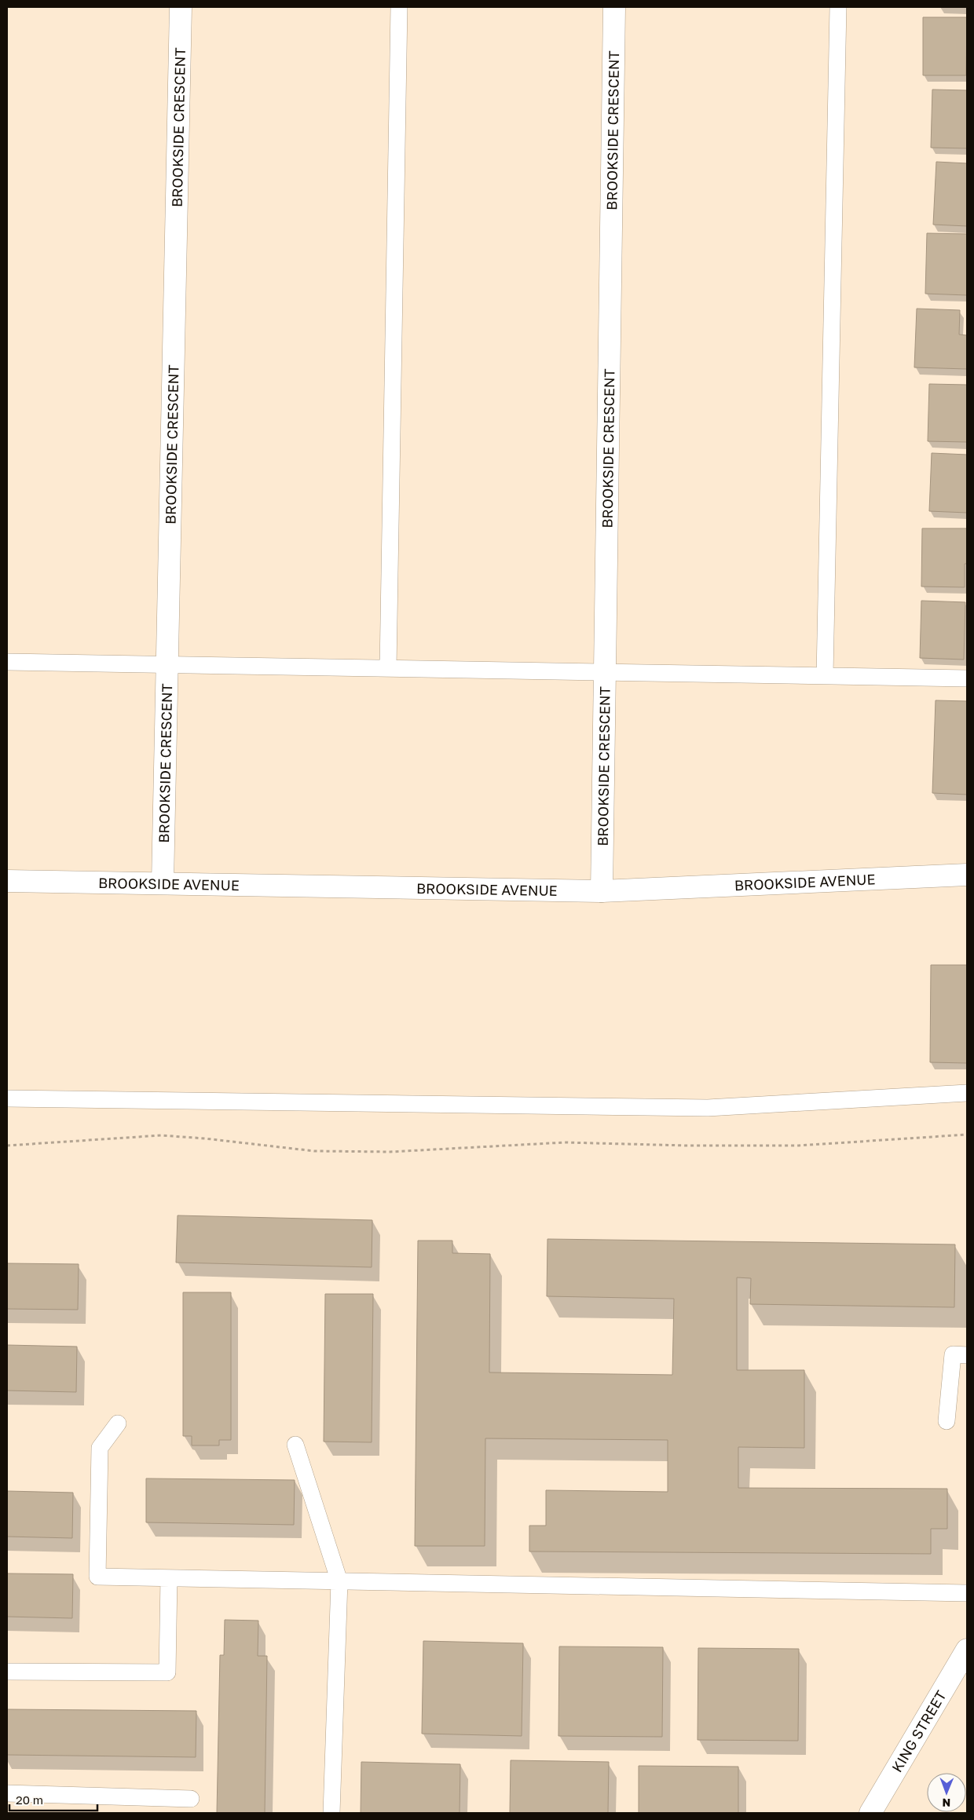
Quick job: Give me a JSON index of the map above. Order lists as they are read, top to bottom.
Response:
{
  "streets": {
    "street": ["BROOKSIDE CRESCENT", "BROOKSIDE AVENUE", "KING STREET"]
  },
  "crossings": [
    ["BROOKSIDE CRESCENT", "BROOKSIDE AVENUE"]
  ],
  "scale_bar": "20 m",
  "north": "bottom"
}
